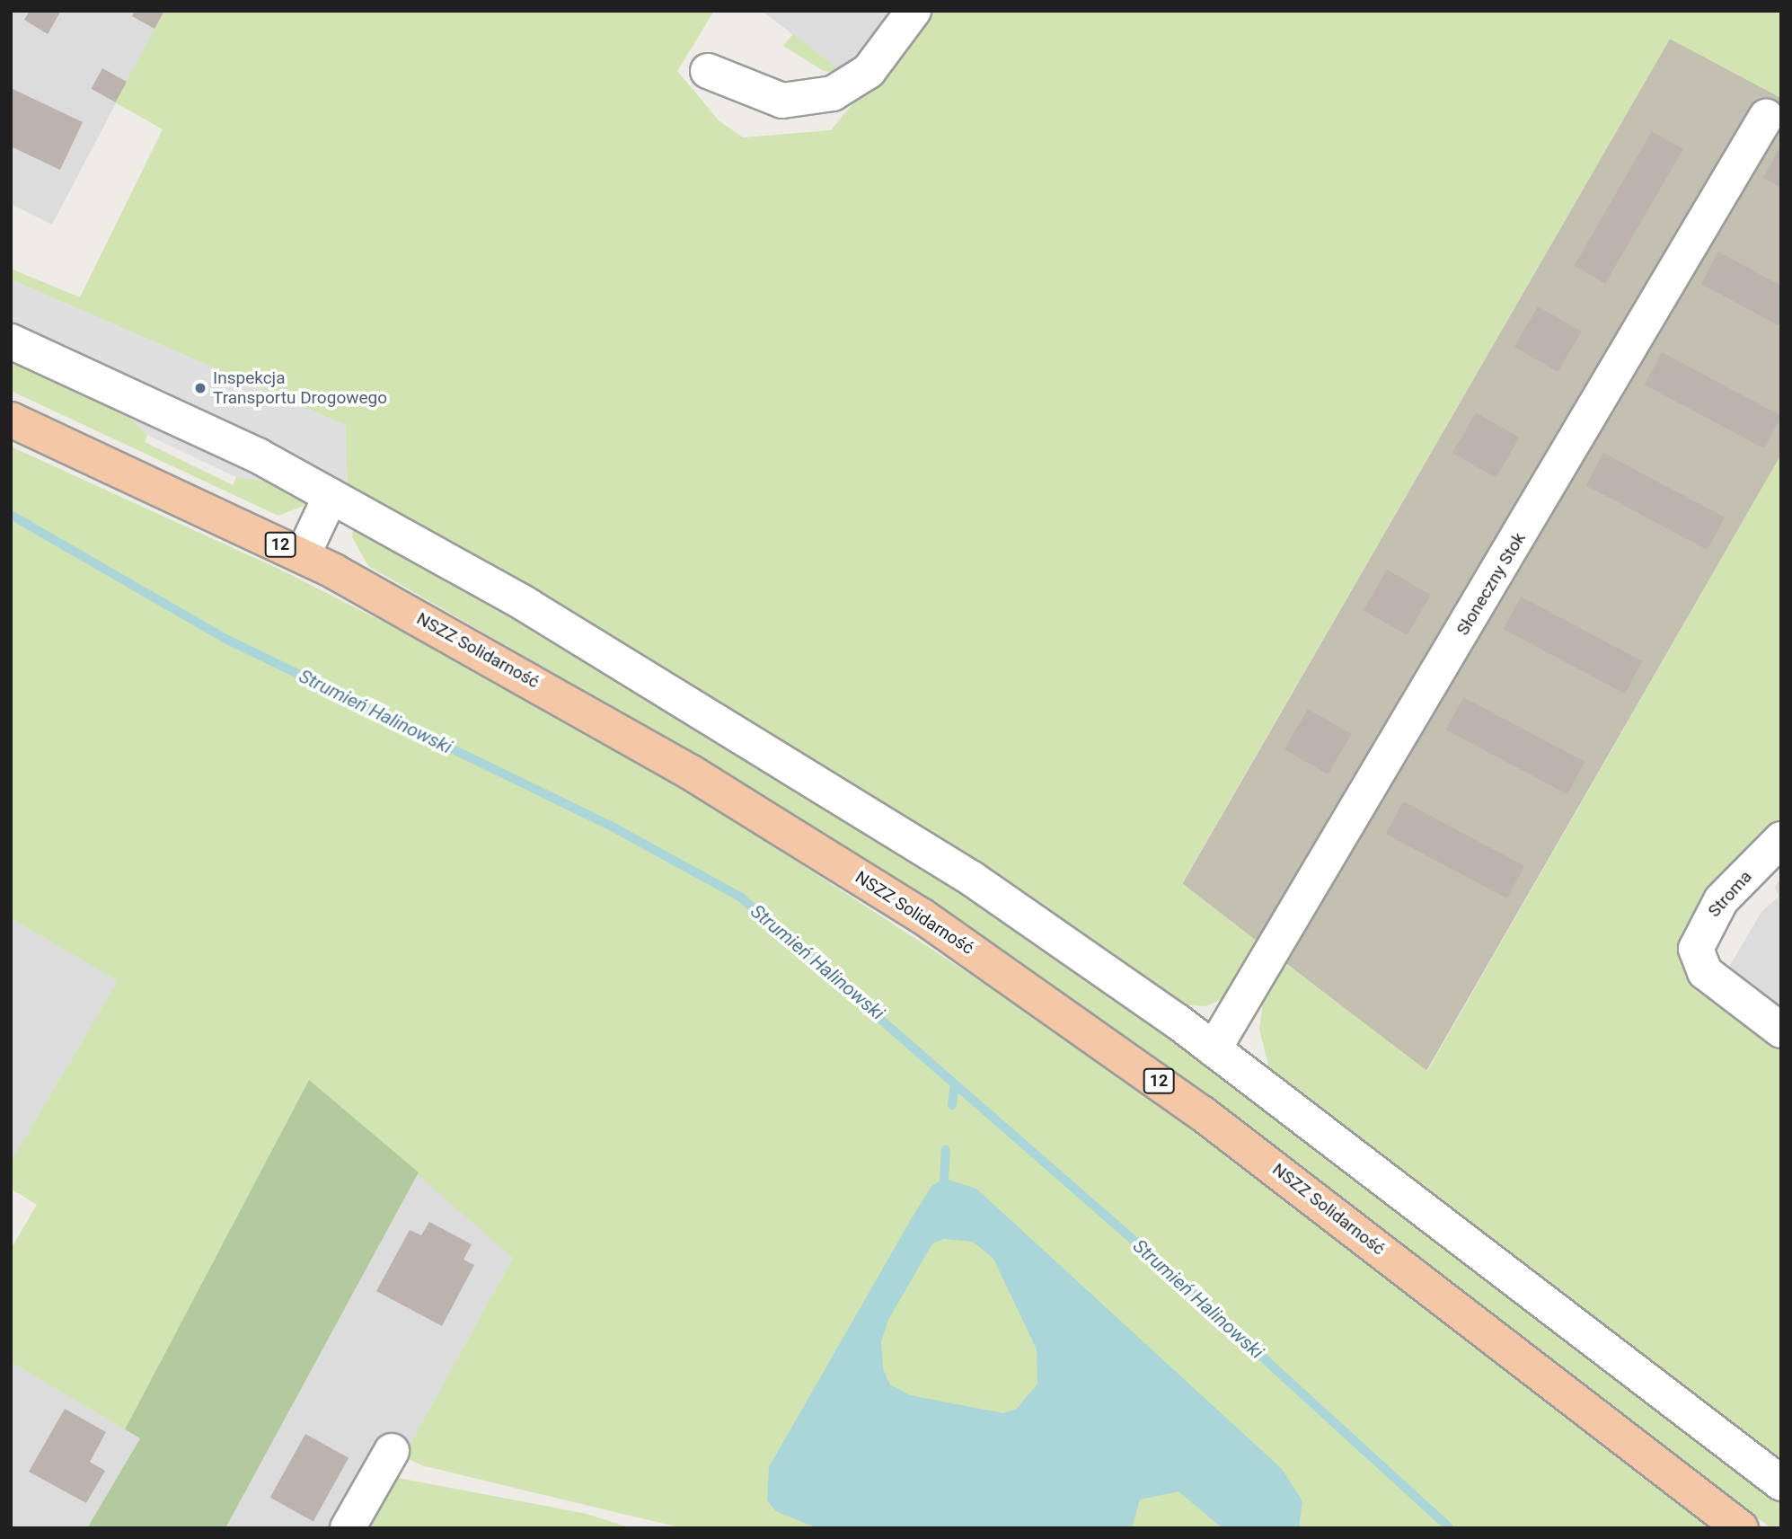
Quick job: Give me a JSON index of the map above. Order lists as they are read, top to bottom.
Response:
{
  "streets": {
    "main road": ["12", "NSZZ Solidarność"],
    "street": ["Słoneczny Stok", "Stroma"]
  },
  "water": ["Strumień Halinowski"],
  "places": ["Inspekcja Transportu Drogowego"]
}
